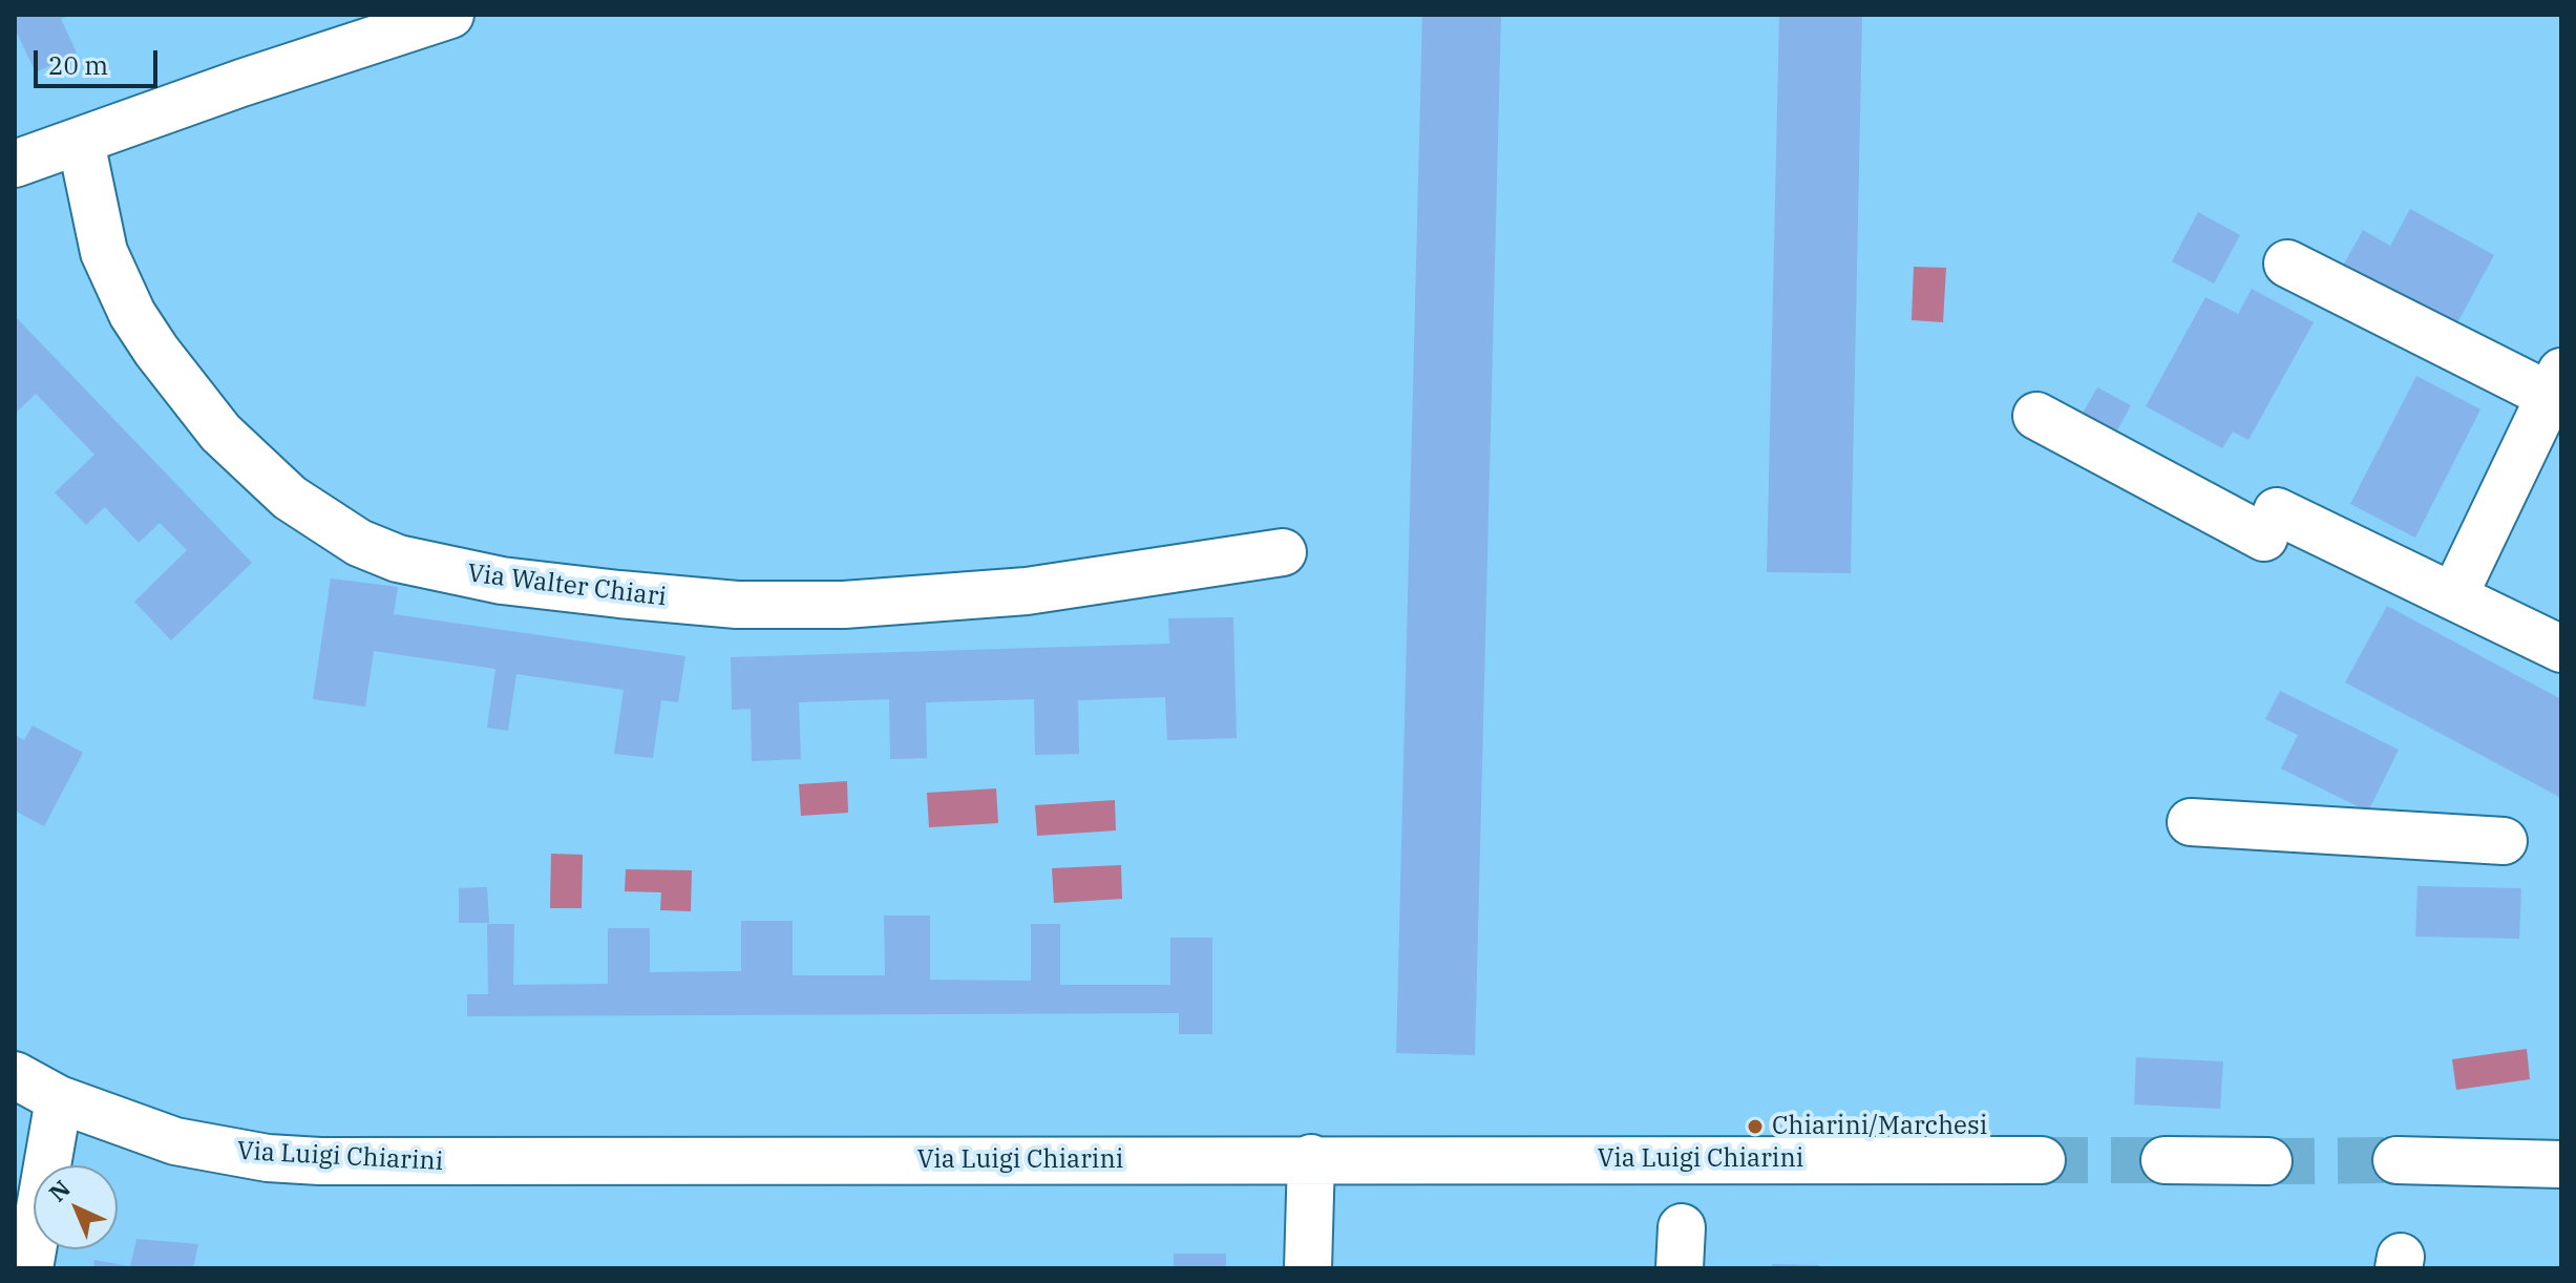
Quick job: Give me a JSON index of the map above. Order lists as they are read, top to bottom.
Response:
{
  "streets": {
    "street": ["Via Walter Chiari", "Via Luigi Chiarini"]
  },
  "places": ["Chiarini/Marchesi"],
  "scale_bar": "20 m",
  "north": "top left"
}
